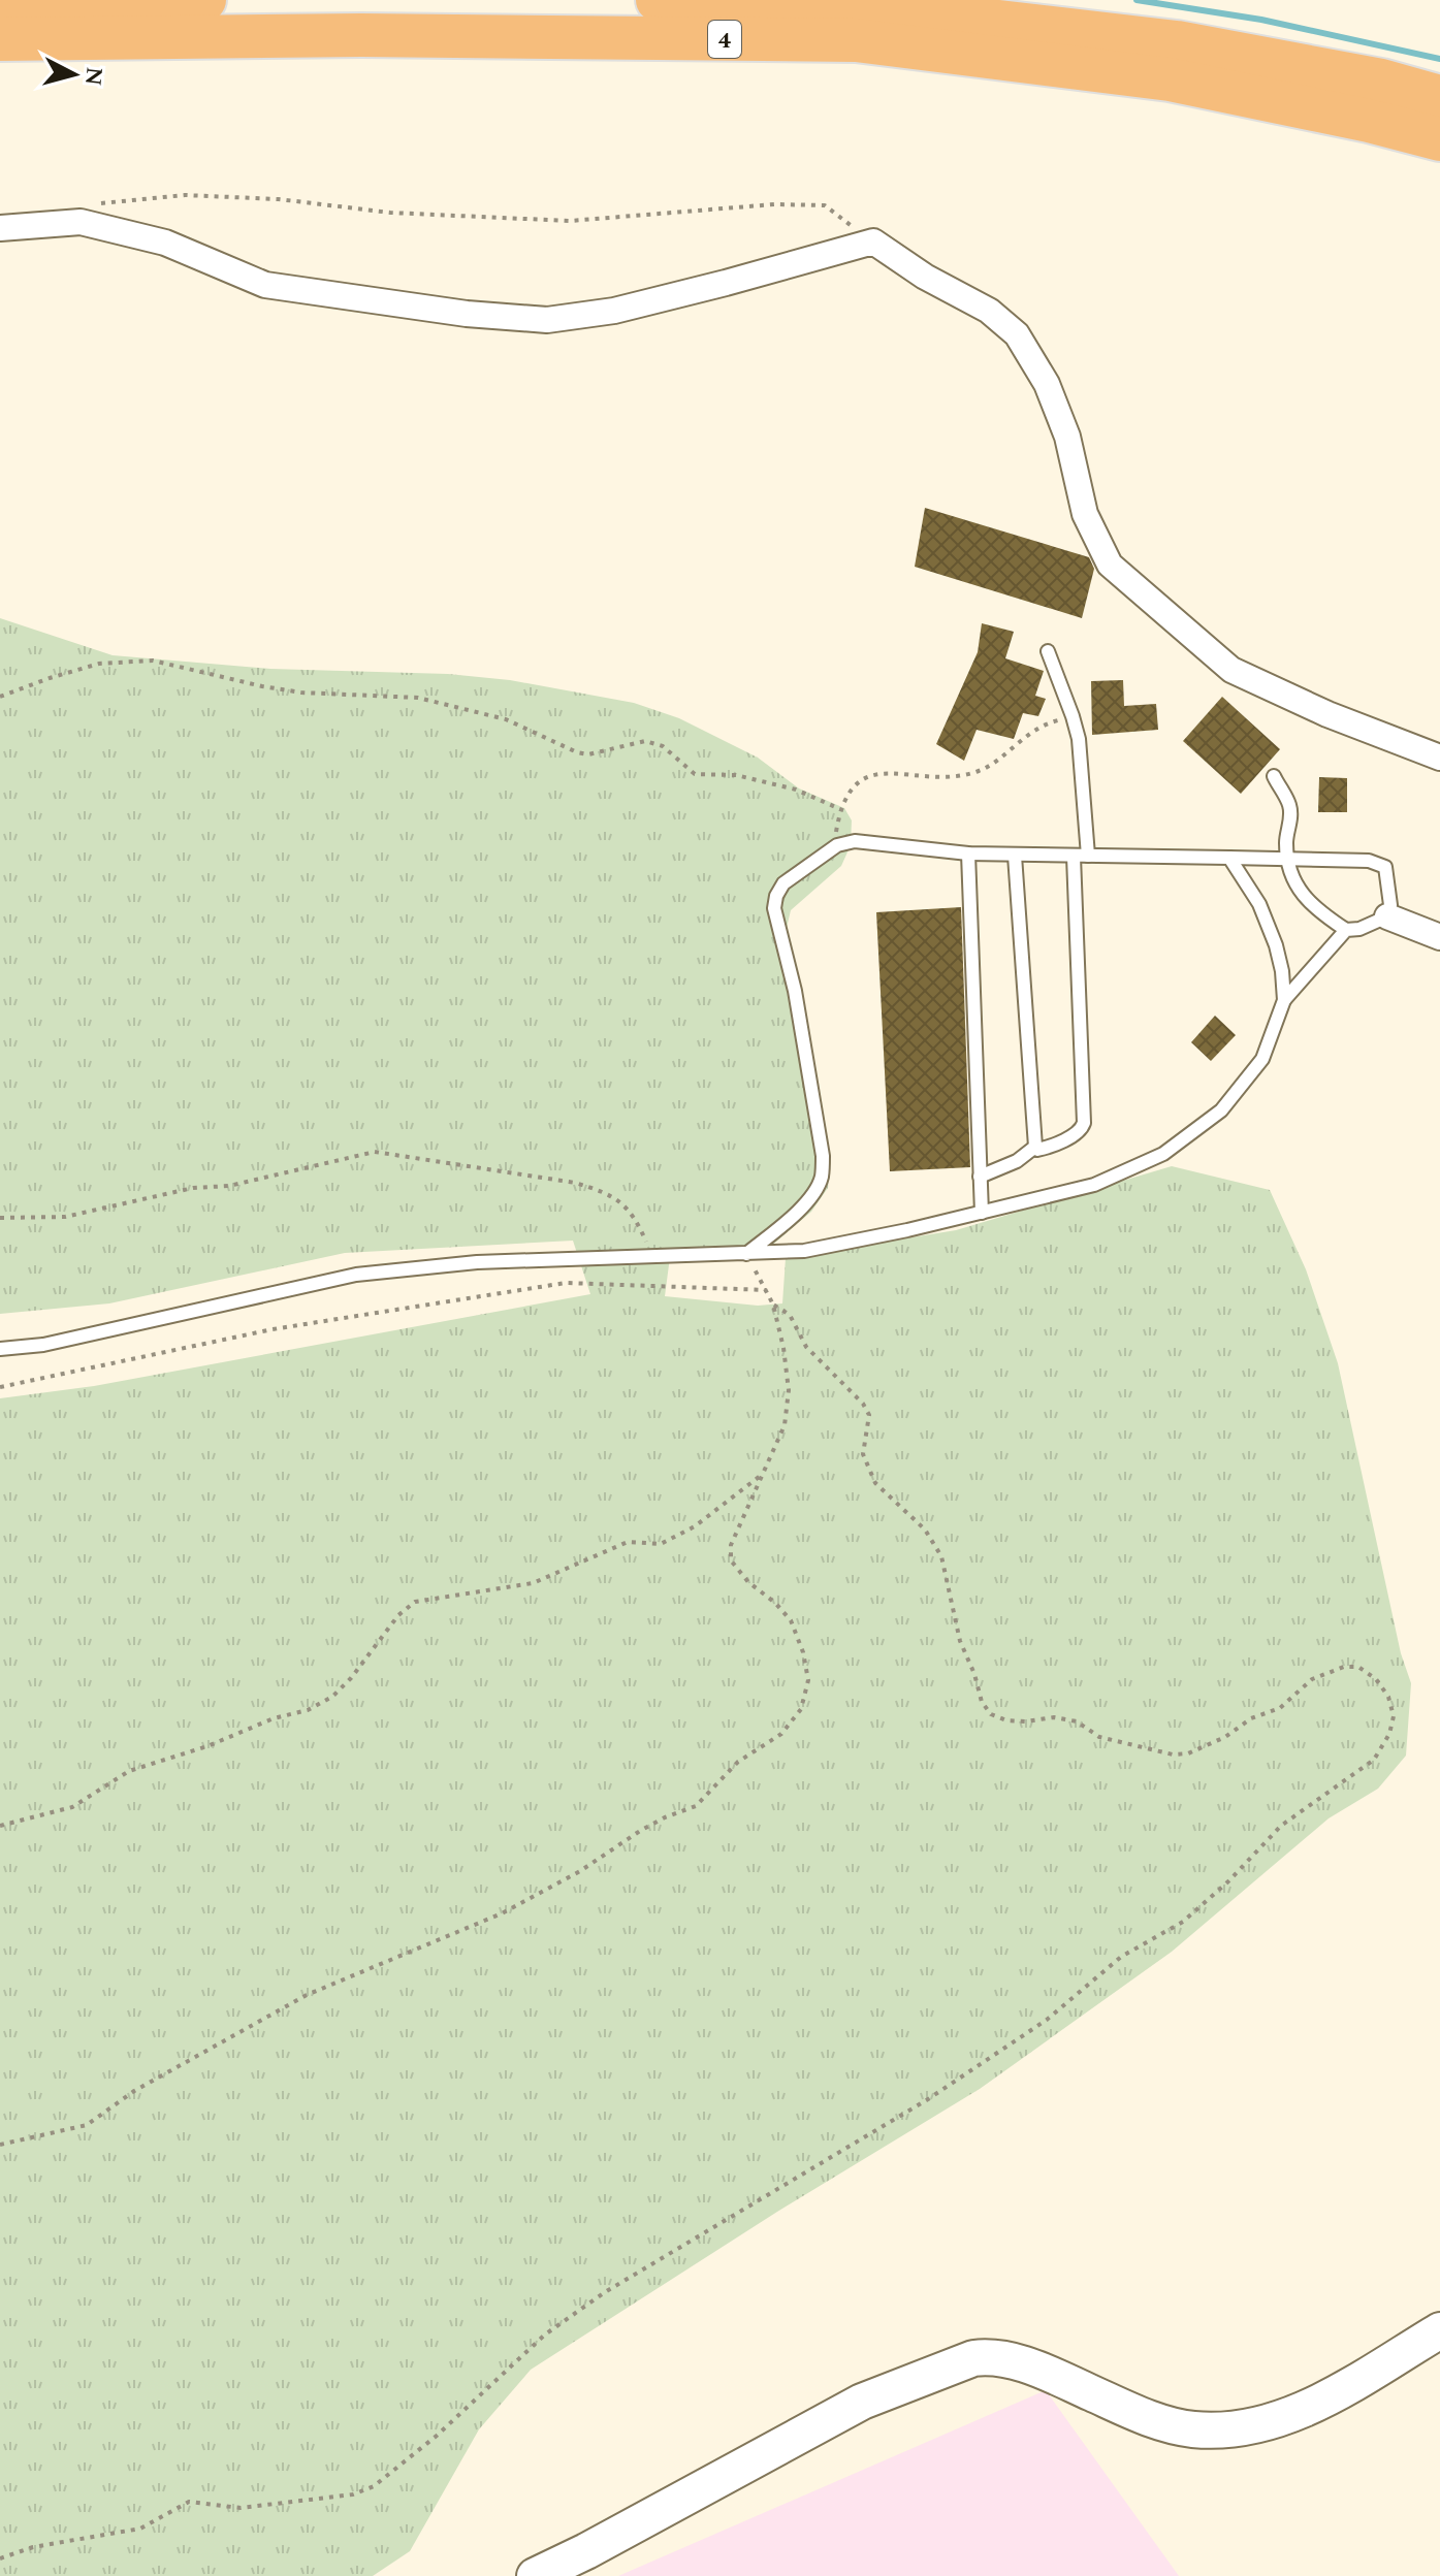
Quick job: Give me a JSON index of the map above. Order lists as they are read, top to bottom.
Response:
{
  "streets": {
    "highway": ["4"]
  },
  "north": "right"
}
